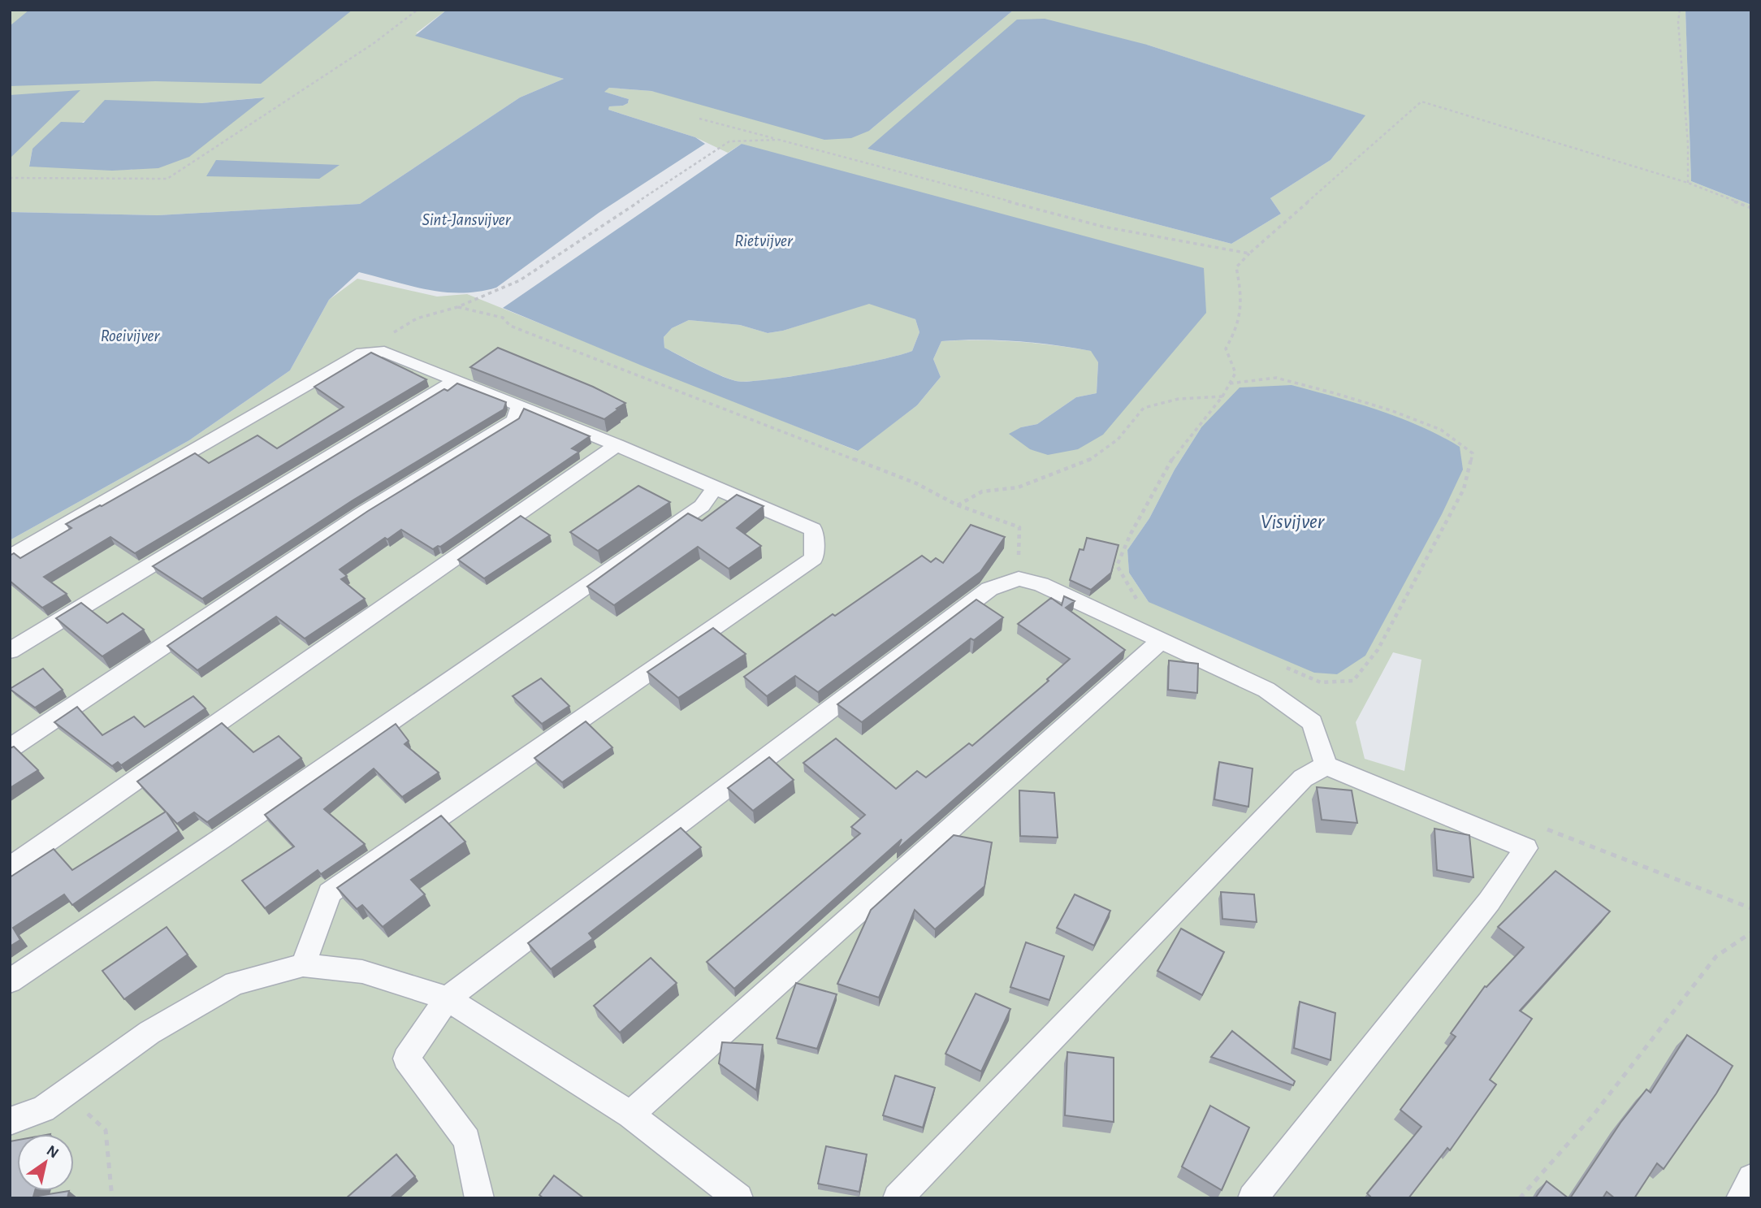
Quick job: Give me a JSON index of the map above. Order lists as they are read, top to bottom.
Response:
{
  "water": [
    "Sint-Jansvijver",
    "Rietvijver",
    "Roeivijver",
    "Visvijver"
  ],
  "north": "top right"
}
